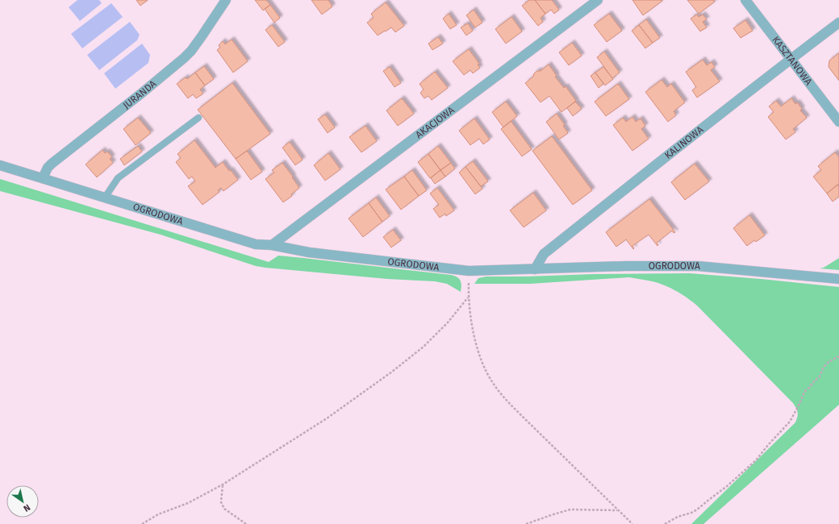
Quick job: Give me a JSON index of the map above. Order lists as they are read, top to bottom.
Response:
{
  "streets": {
    "street": [
      "KASZTANOWA",
      "JURANDA",
      "AKACJOWA",
      "KALINOWA",
      "OGRODOWA"
    ]
  },
  "crossings": [
    ["KASZTANOWA", "KALINOWA"],
    ["JURANDA", "OGRODOWA"],
    ["AKACJOWA", "OGRODOWA"],
    ["KALINOWA", "OGRODOWA"]
  ],
  "north": "bottom right"
}
